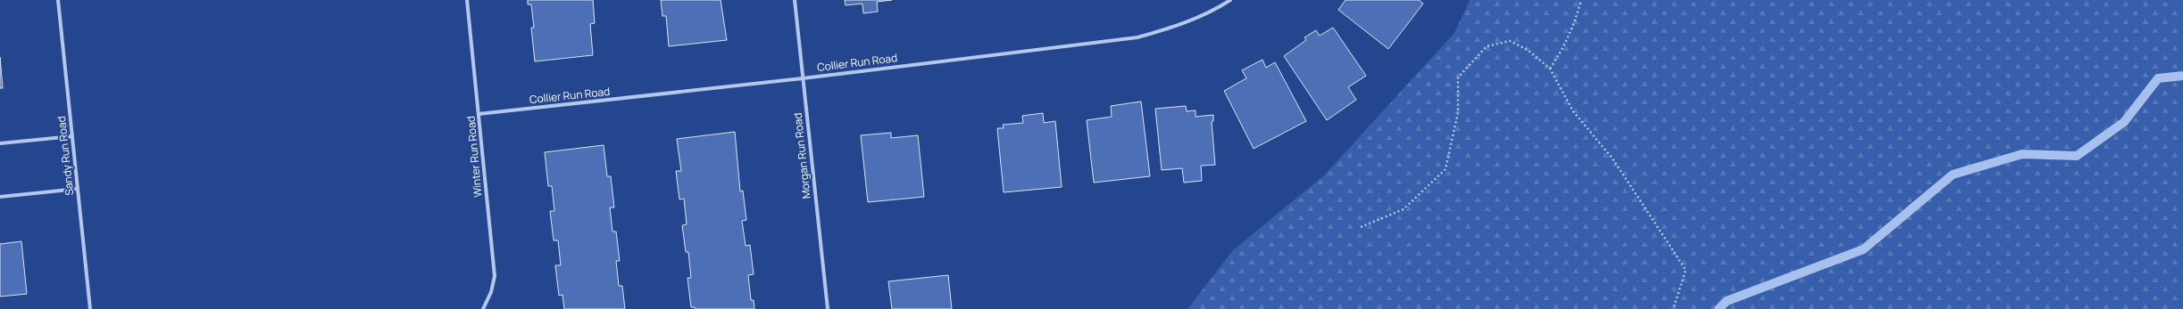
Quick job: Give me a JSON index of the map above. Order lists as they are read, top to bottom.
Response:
{
  "streets": {
    "street": [
      "Collier Run Road",
      "Sandy Run Road",
      "Morgan Run Road",
      "Winter Run Road"
    ]
  },
  "crossings": [
    ["Collier Run Road", "Morgan Run Road"],
    ["Collier Run Road", "Winter Run Road"]
  ]
}
